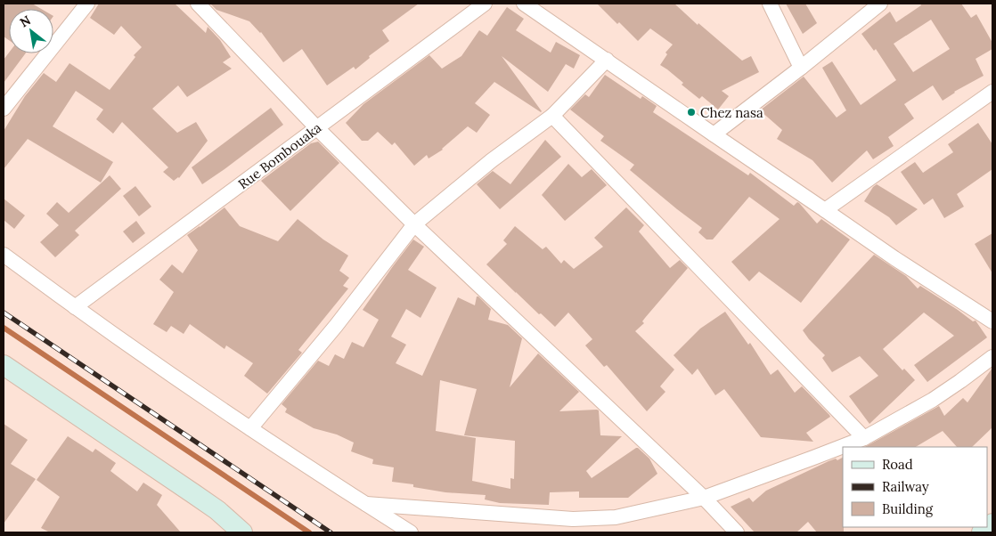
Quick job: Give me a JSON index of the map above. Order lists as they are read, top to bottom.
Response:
{
  "streets": {
    "street": ["Rue Bombouaka"]
  },
  "places": ["Chez nasa"],
  "legend": ["Road", "Railway", "Building"],
  "north": "top left"
}
